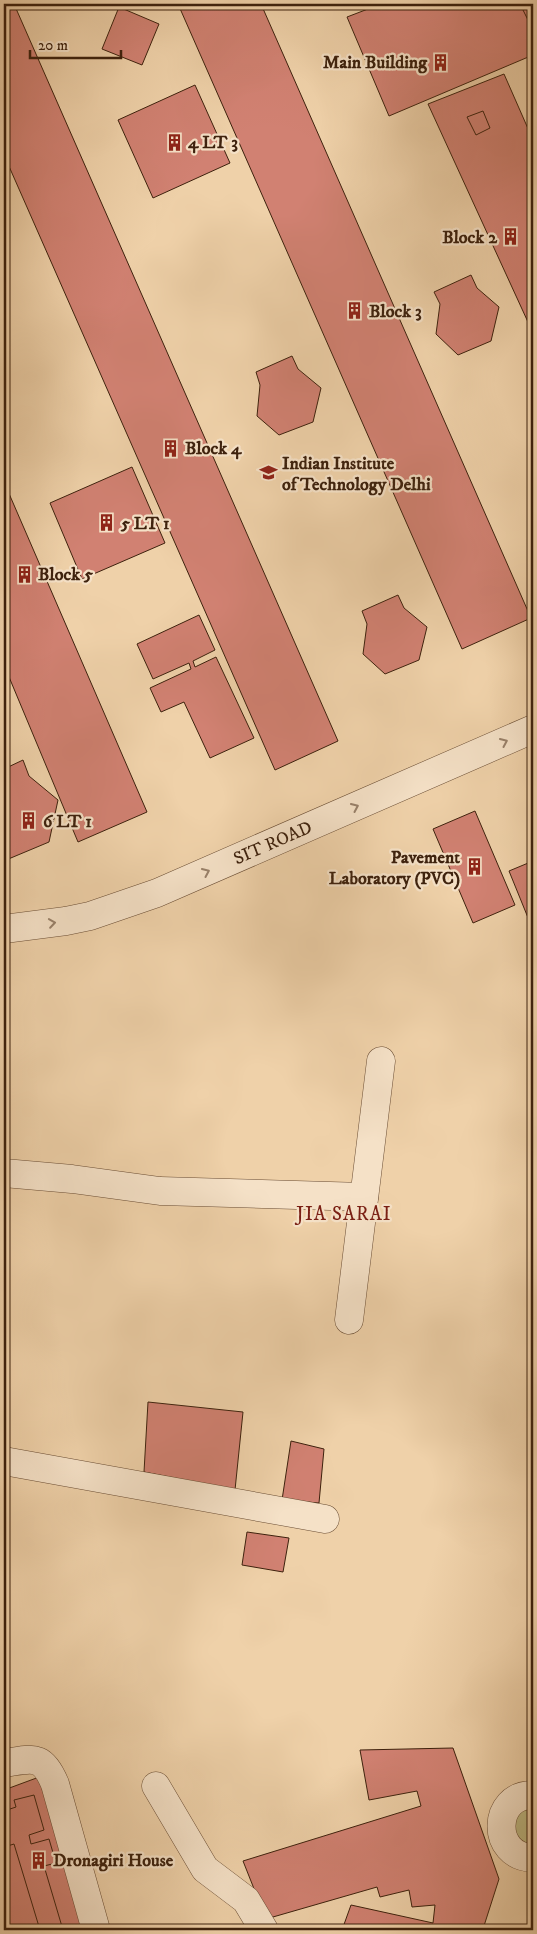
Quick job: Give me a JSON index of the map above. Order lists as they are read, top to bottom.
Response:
{
  "streets": {
    "street": ["SIT ROAD"]
  },
  "one_way": ["SIT ROAD"],
  "districts": ["JIA SARAI"],
  "places": {
    "building": [
      "Main Building",
      "4 LT 3",
      "Block 2",
      "Block 3",
      "Block 4",
      "5 LT 1",
      "Block 5",
      "6 LT 1",
      "Pavement Laboratory (PVC)",
      "Dronagiri House"
    ],
    "school or university": ["Indian Institute of Technology Delhi"]
  },
  "scale_bar": "20 m"
}
